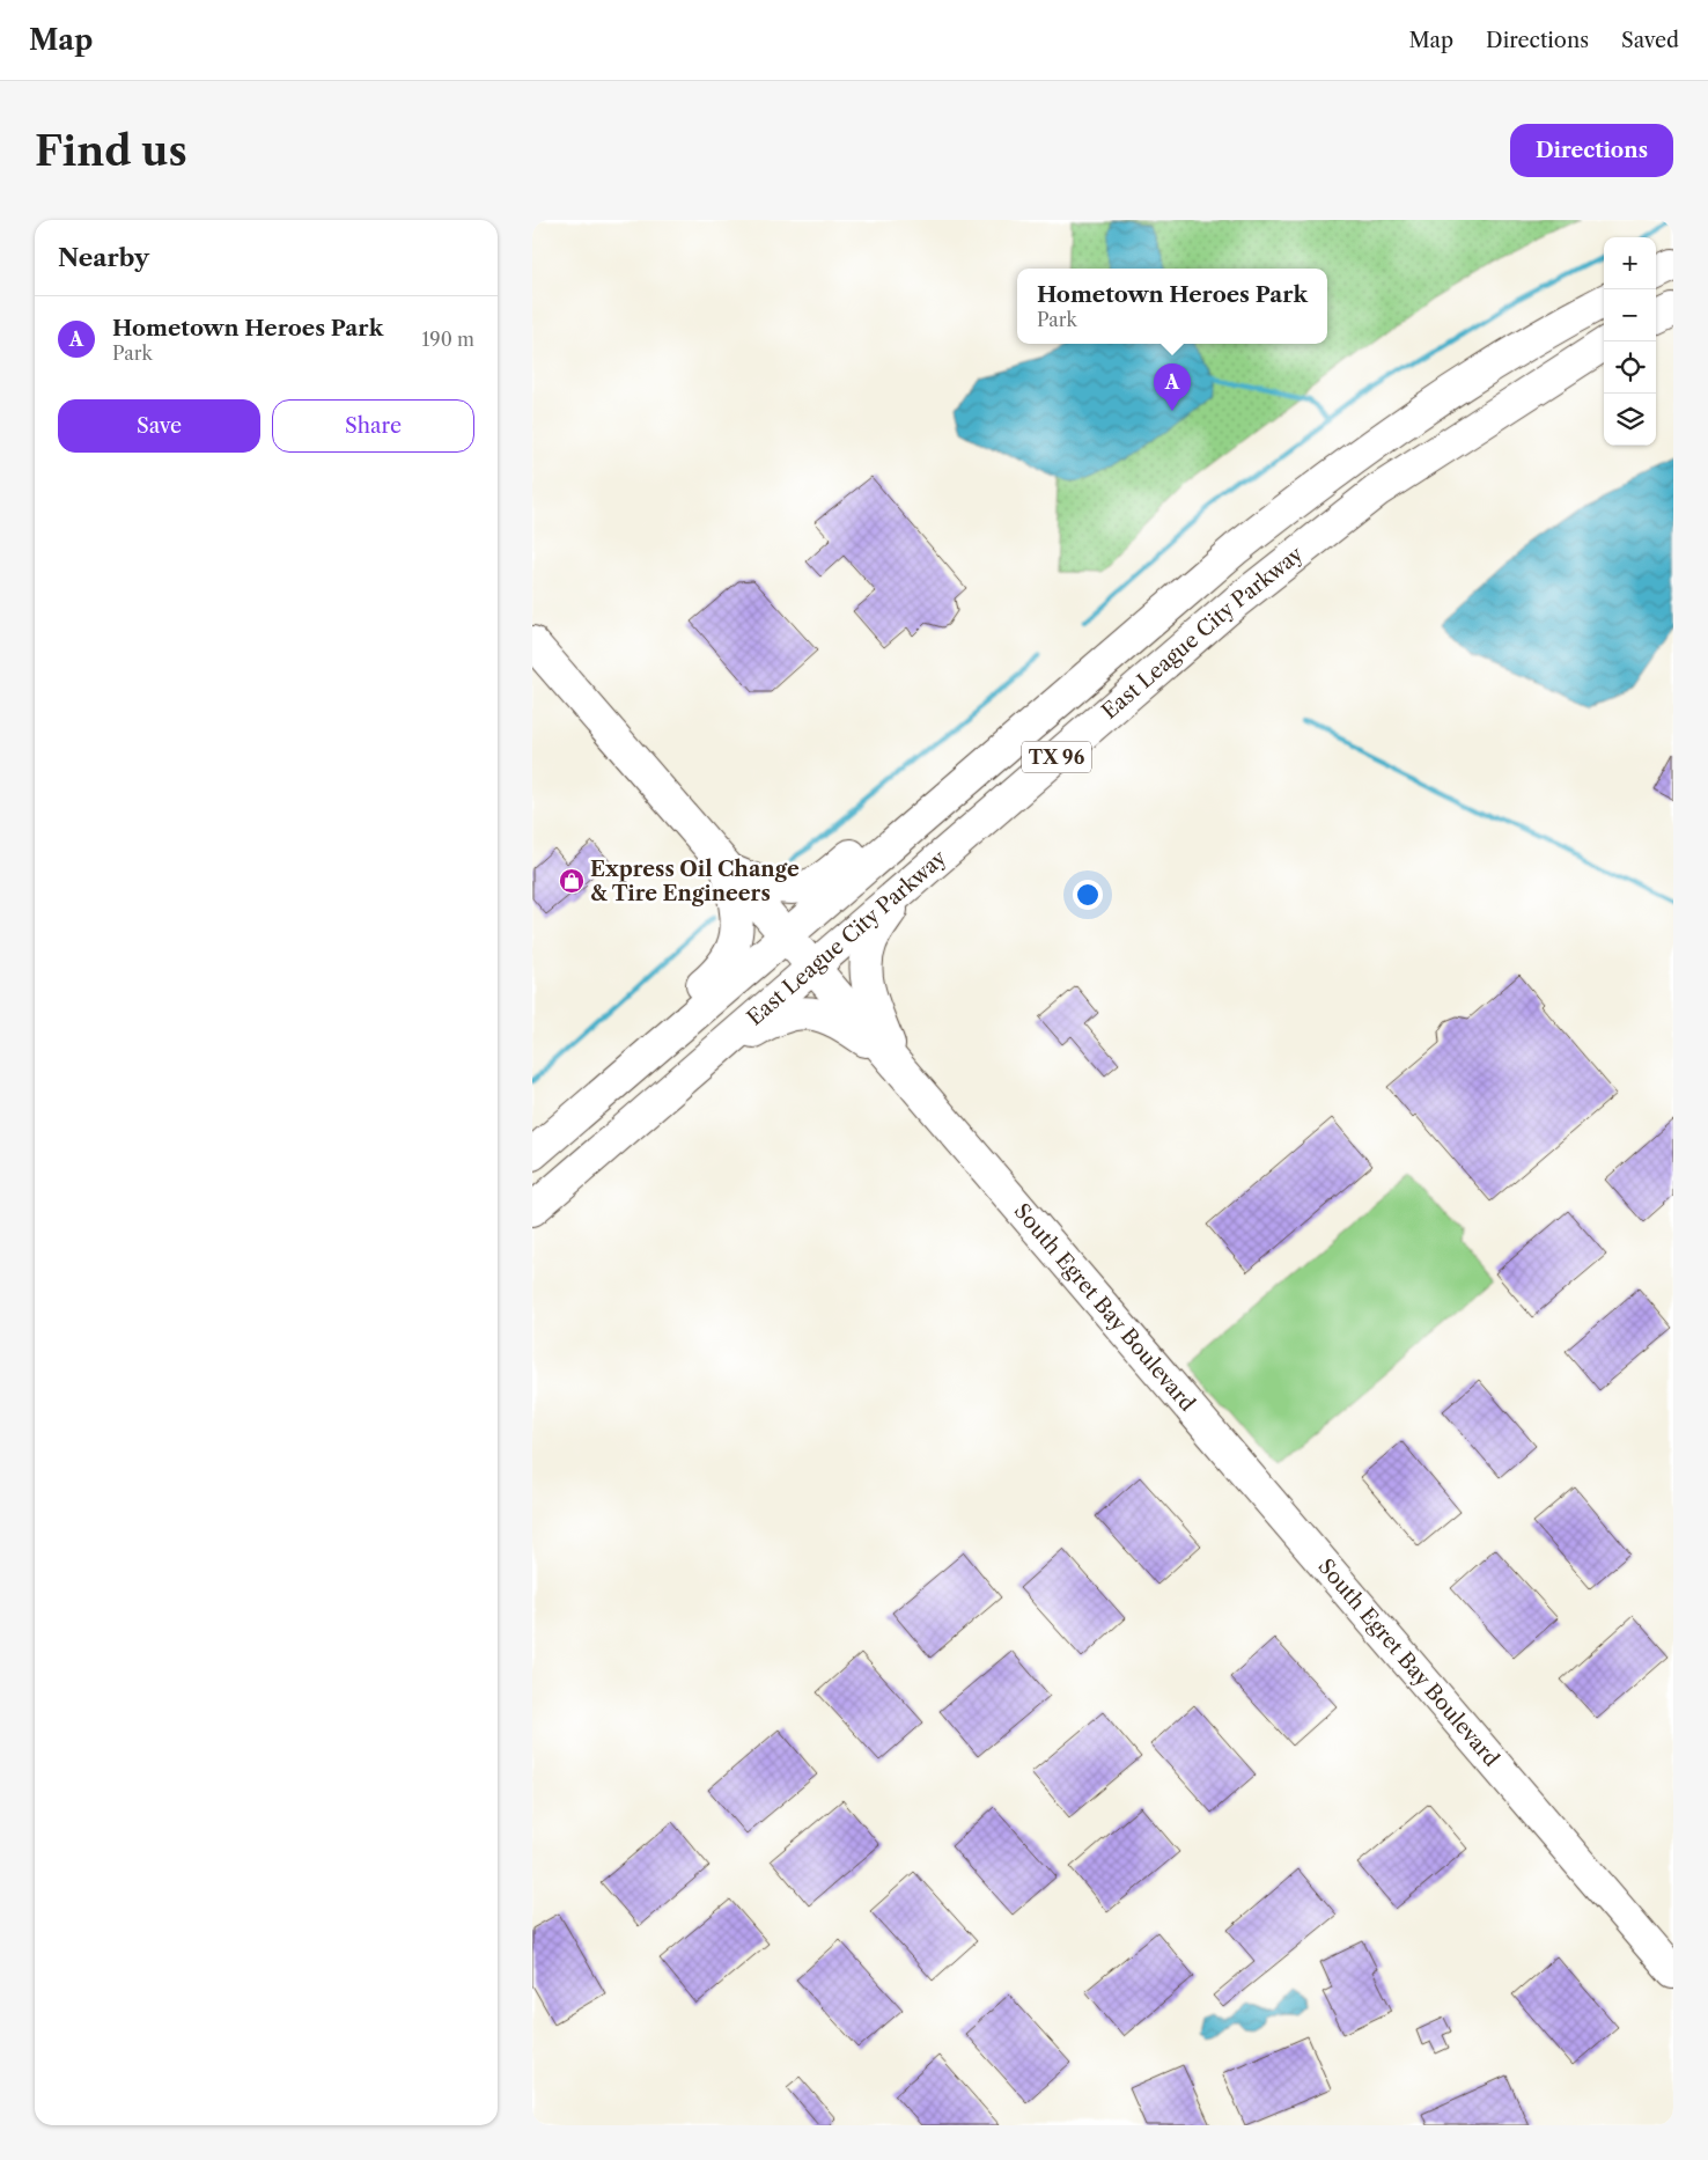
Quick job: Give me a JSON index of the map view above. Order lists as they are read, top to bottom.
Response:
{
  "streets": {
    "main road": ["East League City Parkway", "TX 96", "South Egret Bay Boulevard"]
  },
  "crossings": [
    ["East League City Parkway", "South Egret Bay Boulevard"]
  ],
  "places": {
    "shop": ["Express Oil Change & Tire Engineers"]
  },
  "page": {
    "header": "Map",
    "nav": ["Map", "Directions", "Saved"],
    "buttons": [
      "Directions",
      ["Save", "Share"]
    ],
    "title": "Find us",
    "heading": "Nearby",
    "map_buttons": ["+", "−"],
    "popup": ["Hometown Heroes Park", "Park"],
    "list": [
      {
        "mark": "A",
        "name": "Hometown Heroes Park",
        "note": "Park",
        "value": "190 m"
      }
    ],
    "pins": "A"
  }
}
